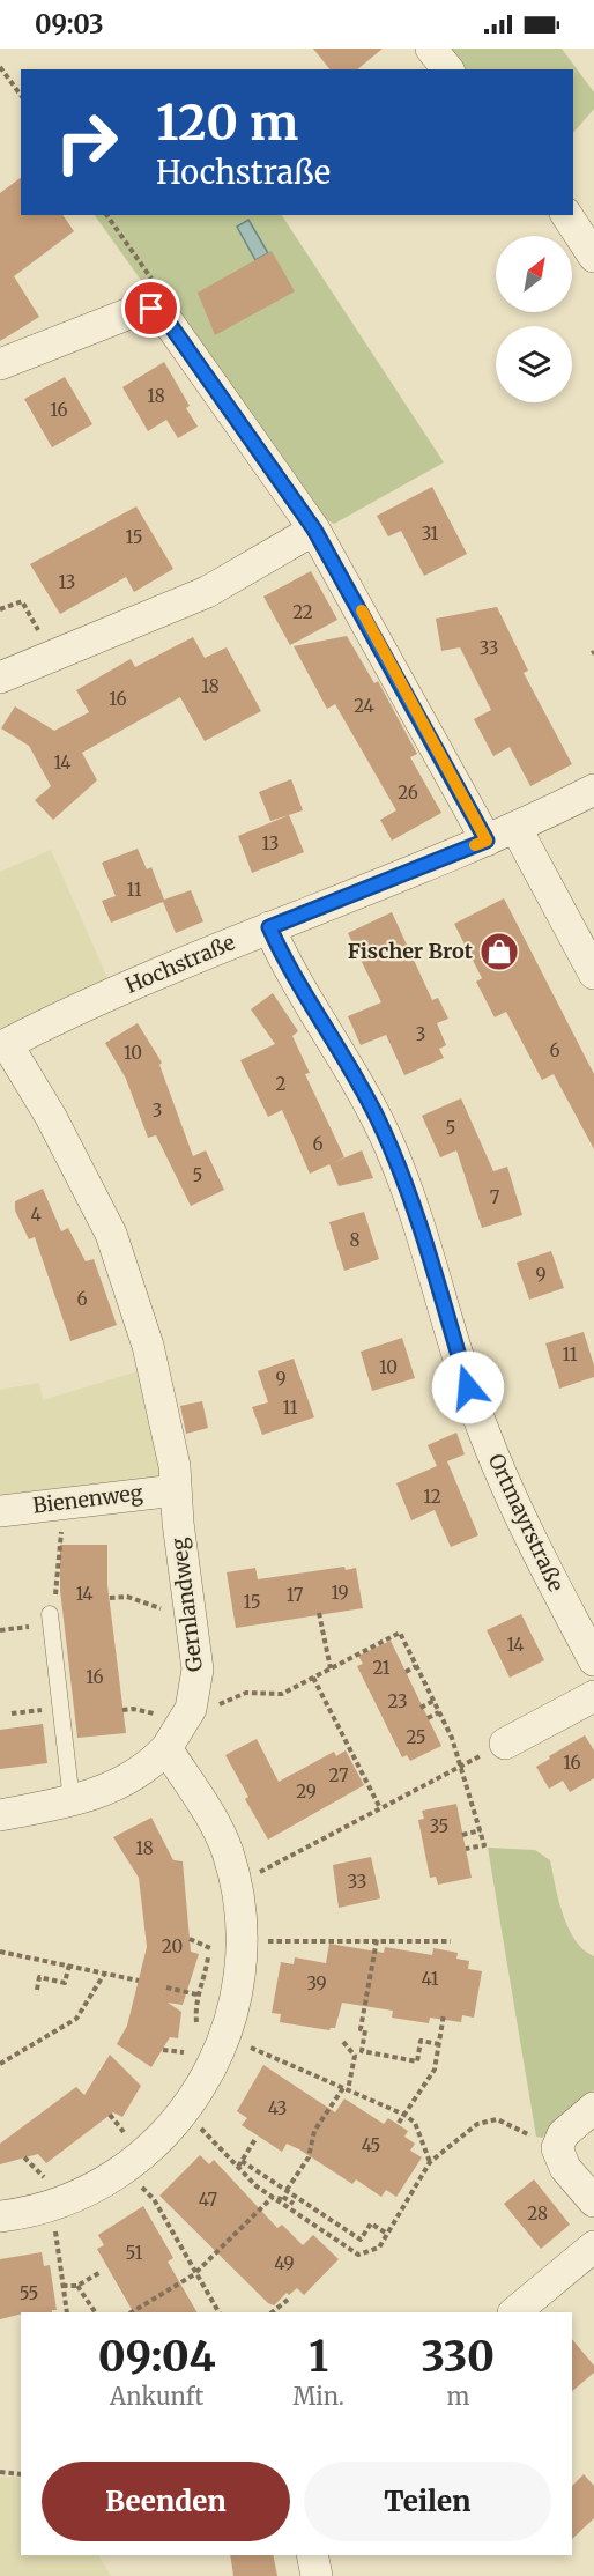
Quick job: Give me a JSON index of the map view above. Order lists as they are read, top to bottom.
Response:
{
  "streets": {
    "street": [
      "Hochstraße",
      "Bienenweg",
      "Ortmayrstraße",
      "Gernlandweg"
    ]
  },
  "crossings": [
    ["Hochstraße", "Ortmayrstraße"],
    ["Hochstraße", "Gernlandweg"],
    ["Bienenweg", "Gernlandweg"]
  ],
  "places": {
    "shop": ["Fischer Brot"]
  },
  "house_numbers": [
    "18",
    "16",
    "31",
    "15",
    "13",
    "22",
    "33",
    "18",
    "16",
    "24",
    "14",
    "26",
    "13",
    "11",
    "3",
    "6",
    "10",
    "2",
    "3",
    "5",
    "6",
    "5",
    "7",
    "4",
    "8",
    "9",
    "6",
    "11",
    "10",
    "9",
    "11",
    "12",
    "19",
    "14",
    "17",
    "15",
    "14",
    "21",
    "16",
    "23",
    "25",
    "16",
    "27",
    "29",
    "35",
    "18",
    "33",
    "20",
    "41",
    "39",
    "43",
    "45",
    "47",
    "28",
    "51",
    "49",
    "55"
  ],
  "north": "top right",
  "page": {
    "status": "09:03",
    "turn": ["120 m", "Hochstraße"],
    "eta": [
      "09:04",
      "Ankunft",
      "1",
      "Min.",
      "330",
      "m"
    ],
    "buttons": ["Beenden", "Teilen"]
  }
}
